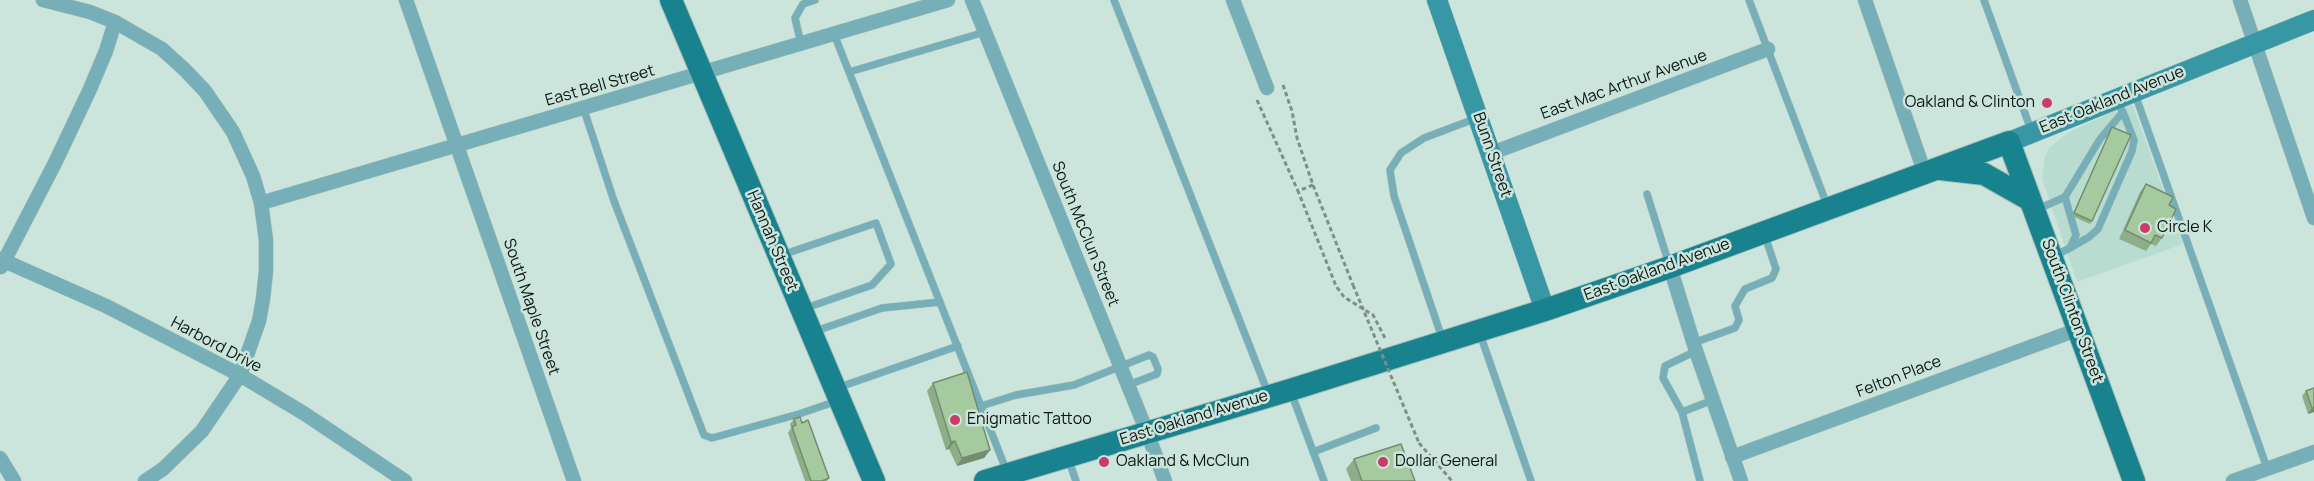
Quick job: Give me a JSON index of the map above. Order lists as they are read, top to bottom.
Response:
{
  "streets": {
    "main road": ["East Oakland Avenue", "Hannah Street", "South Clinton Street"],
    "street": [
      "East Mac Arthur Avenue",
      "East Bell Street",
      "Bunn Street",
      "South McClun Street",
      "South Maple Street",
      "Harbord Drive",
      "Felton Place"
    ]
  },
  "crossings": [
    ["East Mac Arthur Avenue", "Bunn Street"],
    ["East Bell Street", "Hannah Street"],
    ["East Bell Street", "South Maple Street"],
    ["East Oakland Avenue", "Bunn Street"],
    ["East Oakland Avenue", "South McClun Street"],
    ["East Oakland Avenue", "South Clinton Street"],
    ["South Clinton Street", "Felton Place"]
  ],
  "places": [
    "Oakland & Clinton",
    "Circle K",
    "Enigmatic Tattoo",
    "Oakland & McClun",
    "Dollar General"
  ]
}
